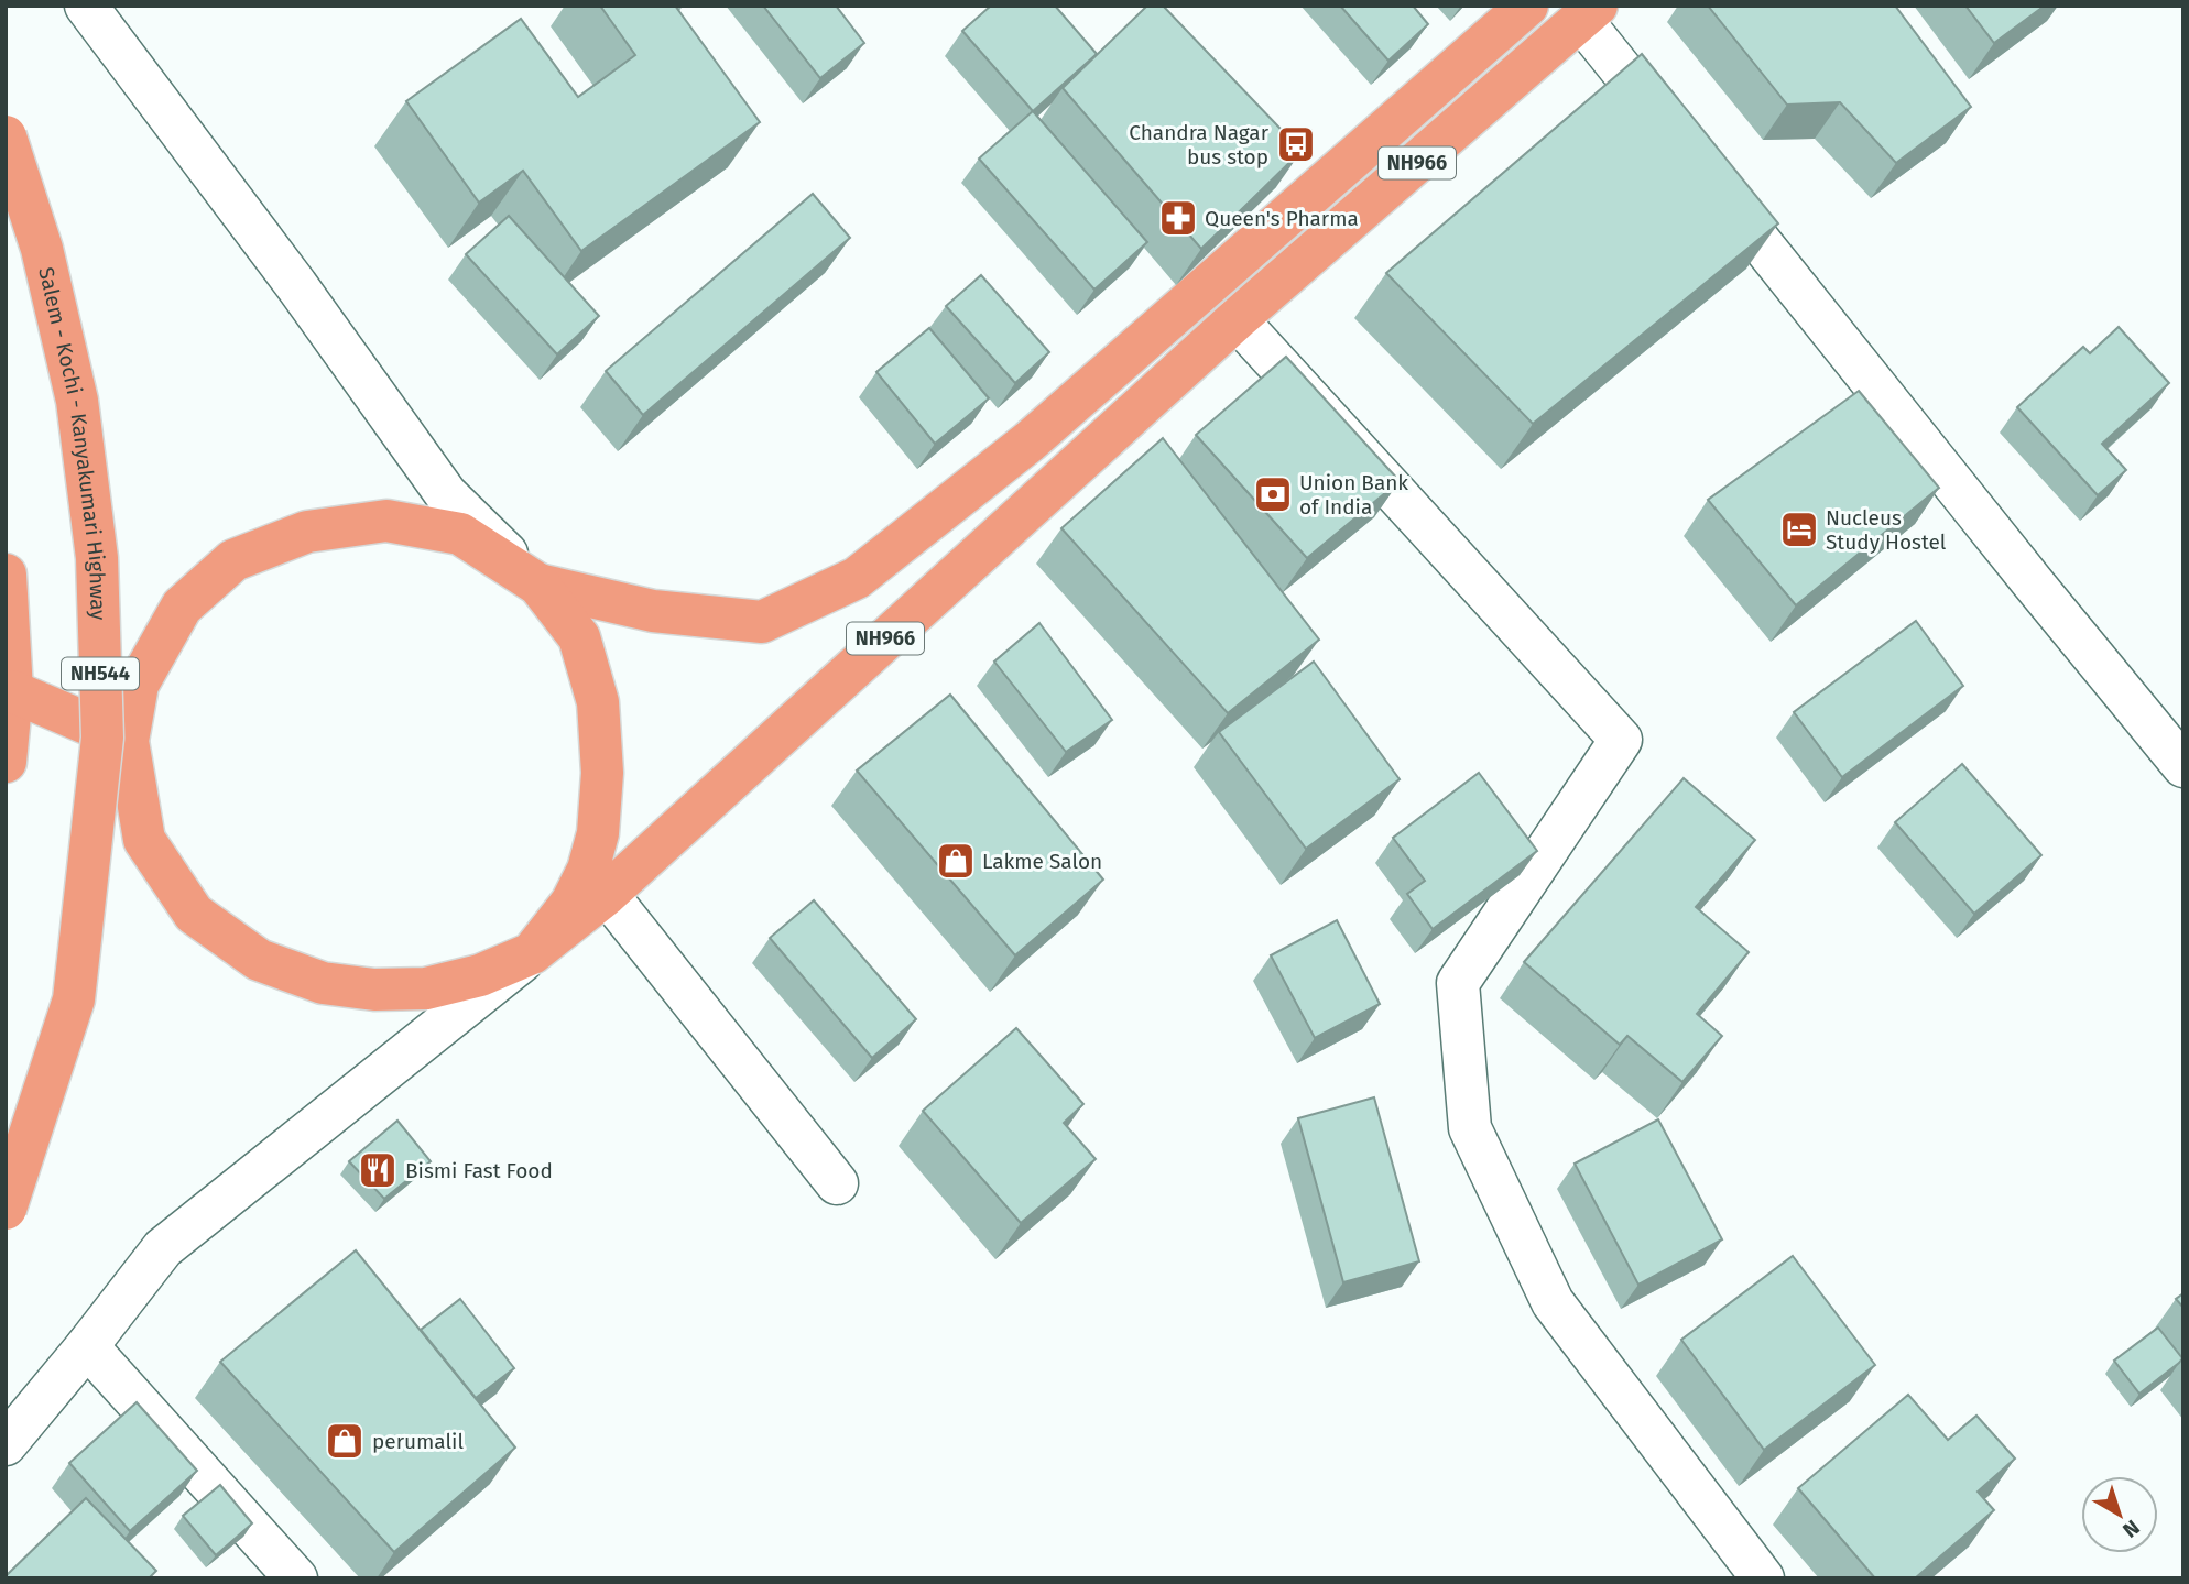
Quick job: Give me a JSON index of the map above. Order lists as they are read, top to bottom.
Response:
{
  "streets": {
    "highway": ["NH966", "Salem - Kochi - Kanyakumari Highway", "NH544"]
  },
  "places": {
    "bus stop": ["Chandra Nagar bus stop"],
    "pharmacy": ["Queen's Pharma"],
    "bank": ["Union Bank of India"],
    "hotel": ["Nucleus Study Hostel"],
    "shop": ["Lakme Salon", "perumalil"],
    "restaurant": ["Bismi Fast Food"]
  },
  "north": "bottom right"
}
